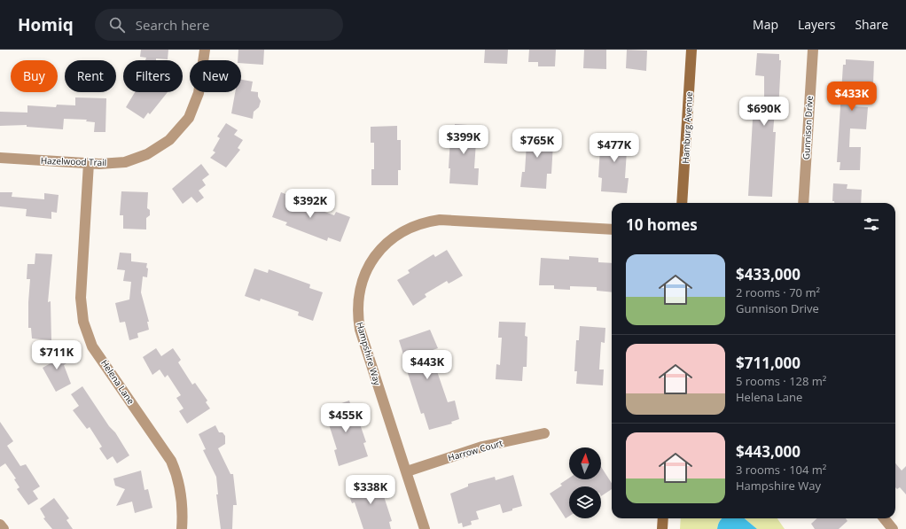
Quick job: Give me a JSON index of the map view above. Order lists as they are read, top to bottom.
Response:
{
  "streets": {
    "street": [
      "Hamburg Avenue",
      "Gunnison Drive",
      "Hazelwood Trail",
      "Hampshire Way",
      "Helena Lane",
      "Harrow Court"
    ]
  },
  "crossings": [
    ["Hazelwood Trail", "Helena Lane"],
    ["Hampshire Way", "Harrow Court"]
  ],
  "north": "top",
  "page": {
    "header": "Homiq",
    "search": "Search here",
    "nav": ["Map", "Layers", "Share"],
    "chip": [
      "Buy",
      "Rent",
      "Filters",
      "New"
    ],
    "price": [
      "$433K",
      "$690K",
      "$399K",
      "$765K",
      "$477K",
      "$392K",
      "$711K",
      "$443K",
      "$455K",
      "$338K"
    ],
    "heading": "10 homes",
    "list": [
      {
        "name": "$433,000",
        "note": "2 rooms · 70 m² · Gunnison Drive"
      },
      {
        "name": "$711,000",
        "note": "5 rooms · 128 m² · Helena Lane"
      },
      {
        "name": "$443,000",
        "note": "3 rooms · 104 m² · Hampshire Way"
      }
    ]
  }
}
